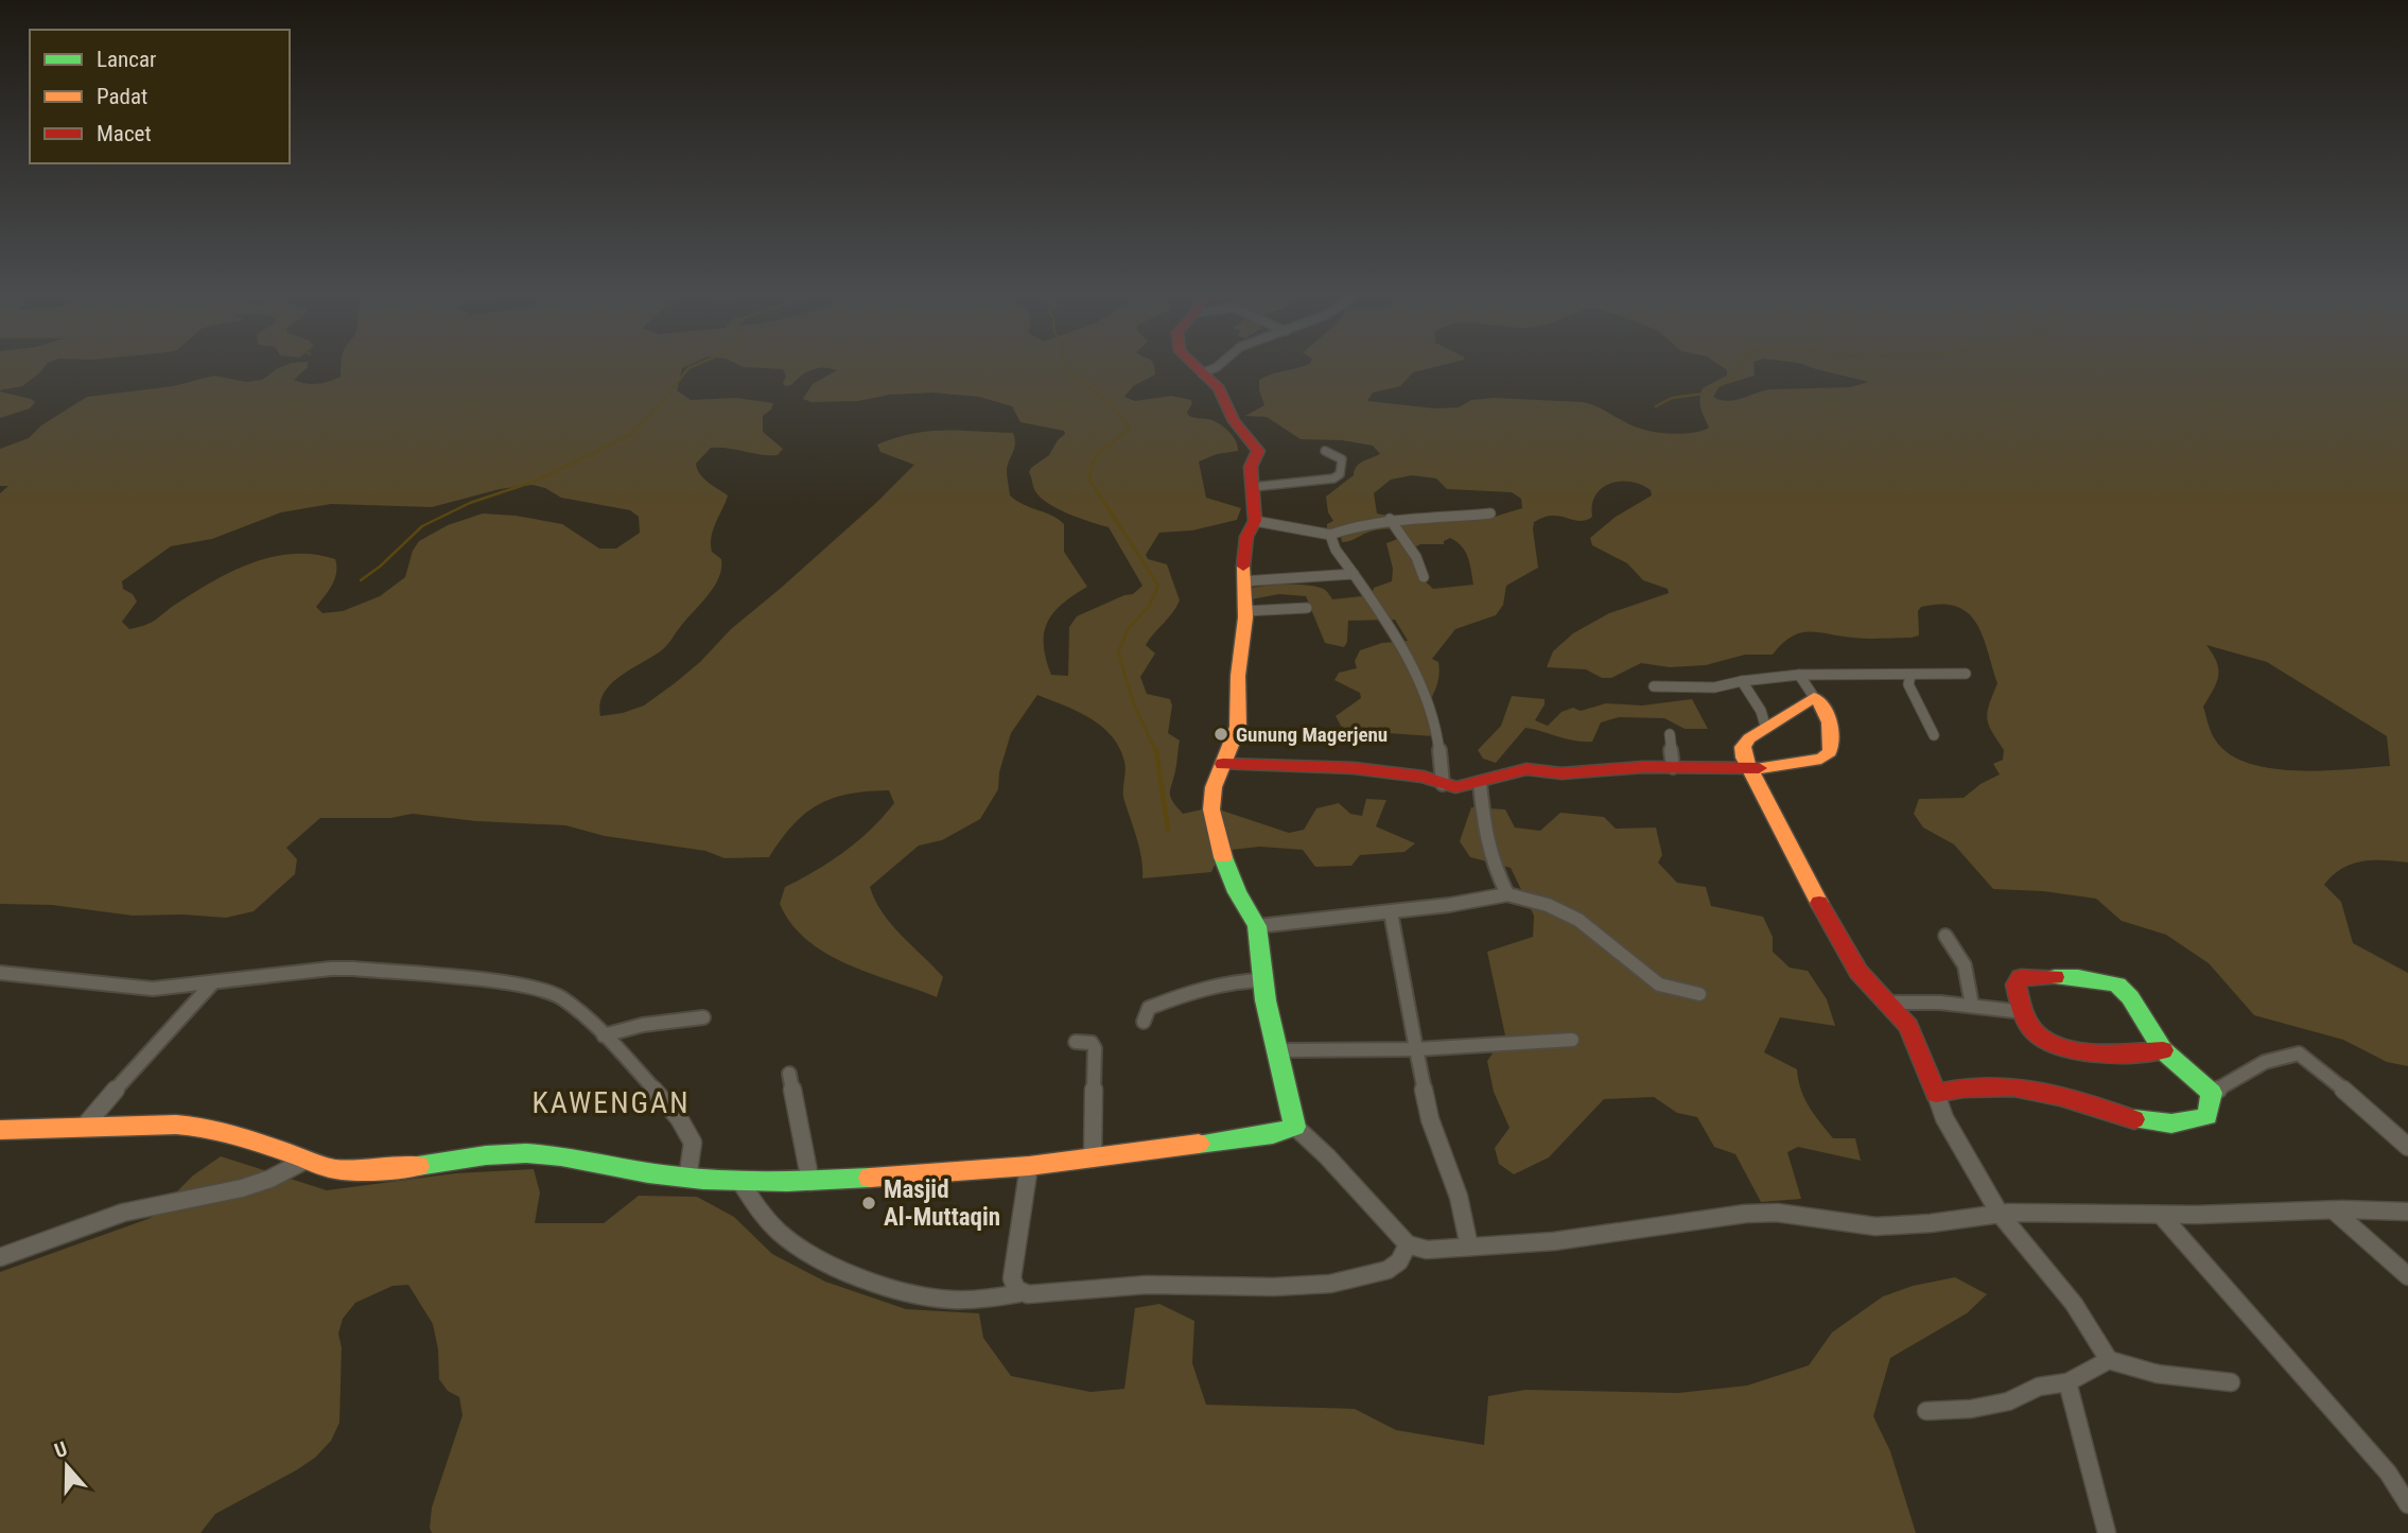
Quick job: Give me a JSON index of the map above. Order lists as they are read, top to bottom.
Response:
{
  "districts": ["KAWENGAN"],
  "places": ["Gunung Magerjenu", "Masjid Al-Muttaqin"],
  "legend": ["Lancar", "Padat", "Macet"],
  "north": "top"
}
